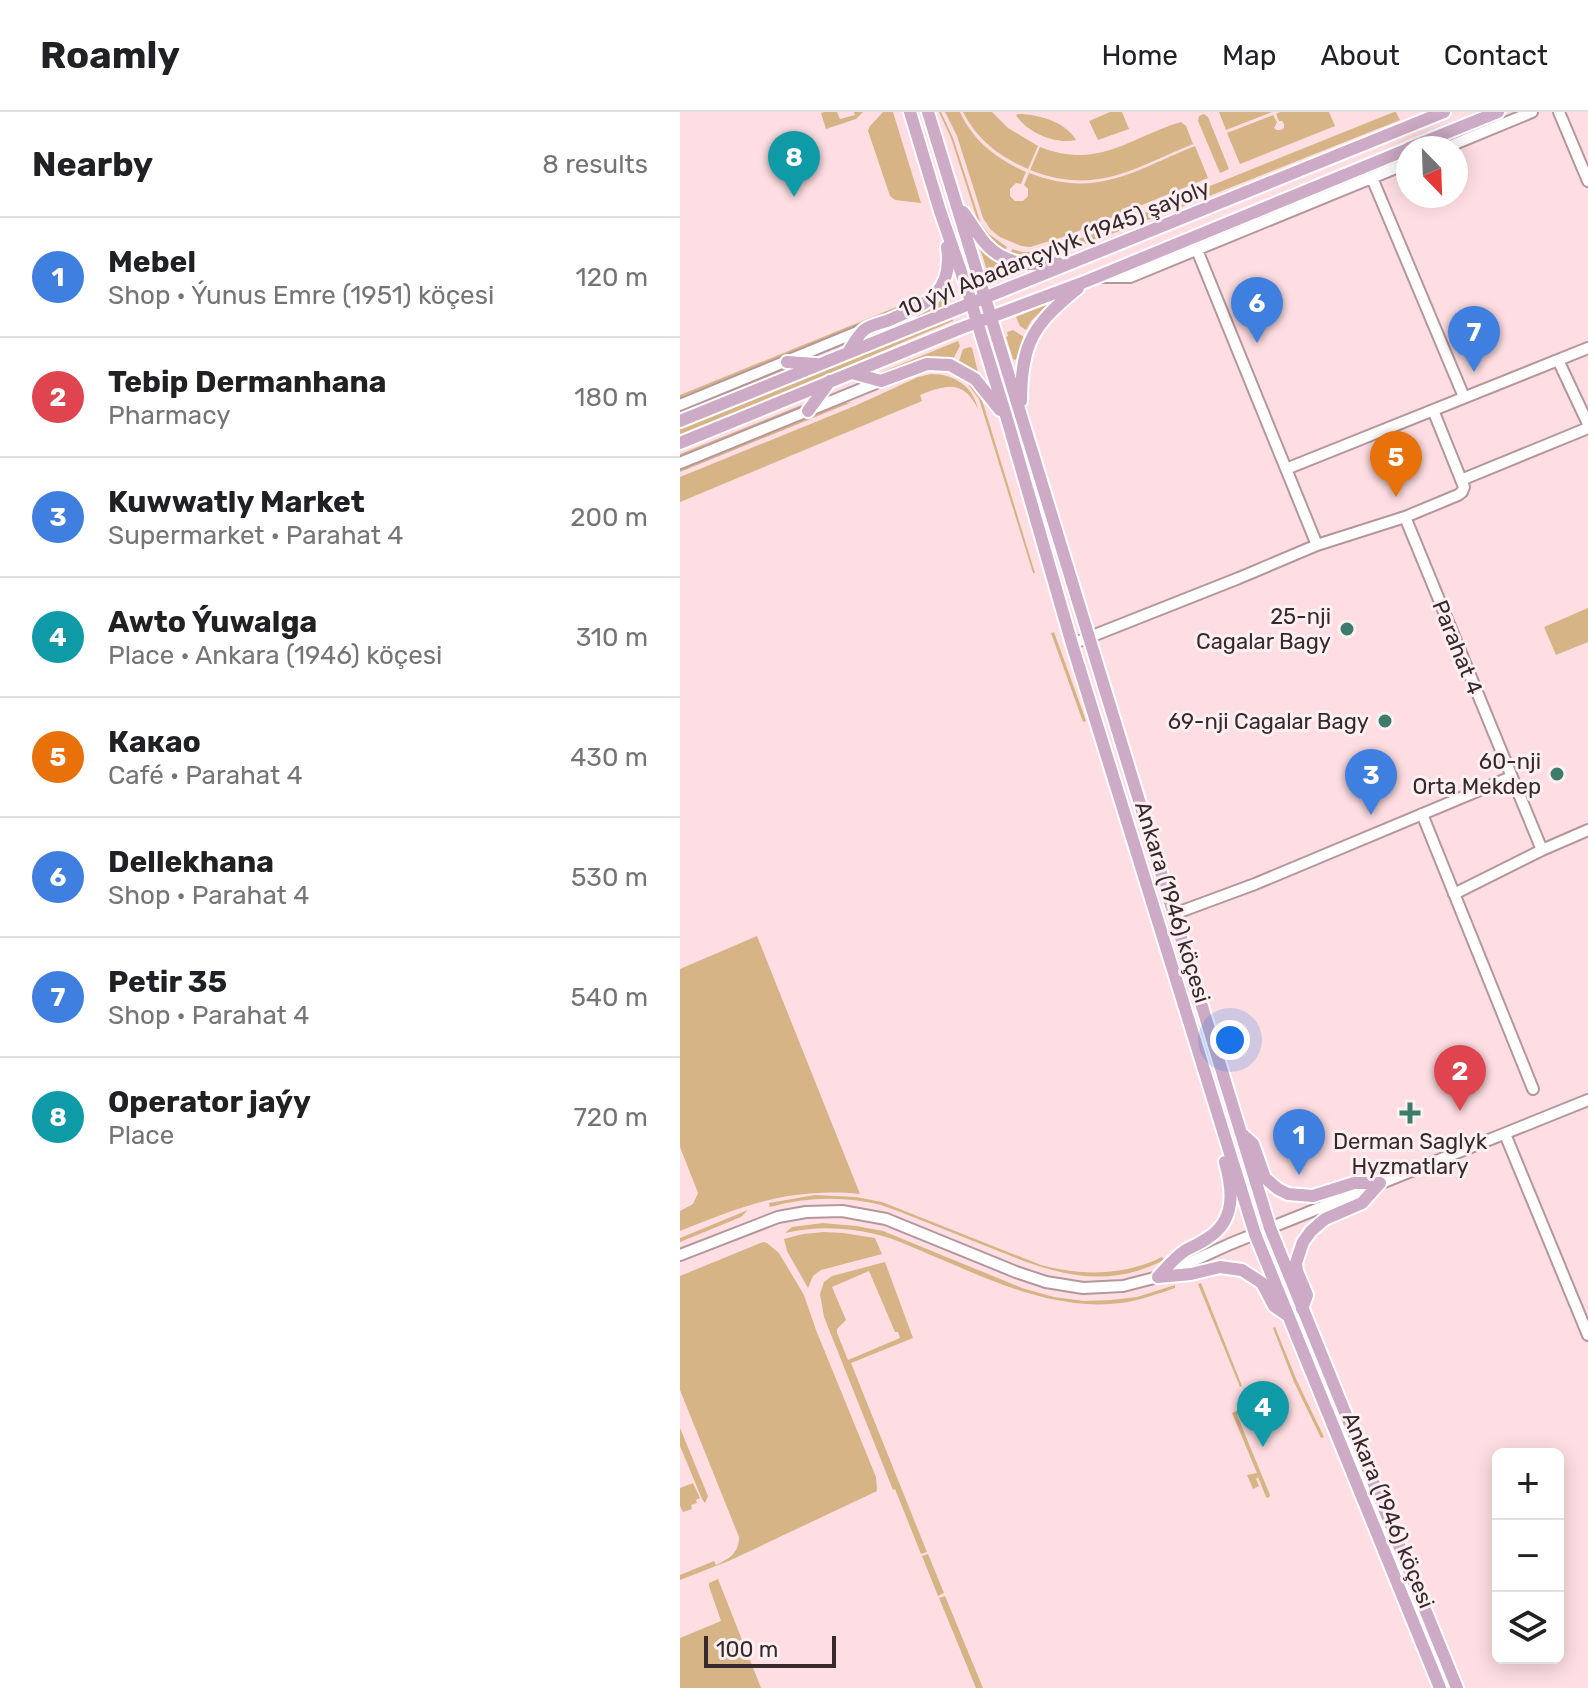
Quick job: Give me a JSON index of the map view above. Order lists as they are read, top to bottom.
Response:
{
  "streets": {
    "main road": ["10 ýyl Abadançylyk (1945) şaýoly", "Ankara (1946) köçesi"],
    "street": ["Parahat 4"]
  },
  "crossings": [
    ["10 ýyl Abadançylyk (1945) şaýoly", "Ankara (1946) köçesi"]
  ],
  "places": {
    "other": ["25-nji Cagalar Bagy", "69-nji Cagalar Bagy", "60-nji Orta Mekdep"],
    "health": ["Derman Saglyk Hyzmatlary"]
  },
  "scale_bar": "100 m",
  "north": "bottom right",
  "page": {
    "header": "Roamly",
    "nav": [
      "Home",
      "Map",
      "About",
      "Contact"
    ],
    "heading": ["Nearby", "8 results"],
    "pins": [
      "8",
      "6",
      "7",
      "5",
      "3",
      "2",
      "1",
      "4"
    ],
    "list": [
      {
        "mark": "1",
        "name": "Mebel",
        "note": "Shop · Ýunus Emre (1951) köçesi",
        "value": "120 m"
      },
      {
        "mark": "2",
        "name": "Tebip Dermanhana",
        "note": "Pharmacy",
        "value": "180 m"
      },
      {
        "mark": "3",
        "name": "Kuwwatly Market",
        "note": "Supermarket · Parahat 4",
        "value": "200 m"
      },
      {
        "mark": "4",
        "name": "Awto Ýuwalga",
        "note": "Place · Ankara (1946) köçesi",
        "value": "310 m"
      },
      {
        "mark": "5",
        "name": "Какао",
        "note": "Café · Parahat 4",
        "value": "430 m"
      },
      {
        "mark": "6",
        "name": "Dellekhana",
        "note": "Shop · Parahat 4",
        "value": "530 m"
      },
      {
        "mark": "7",
        "name": "Petir 35",
        "note": "Shop · Parahat 4",
        "value": "540 m"
      },
      {
        "mark": "8",
        "name": "Operator jaýy",
        "note": "Place",
        "value": "720 m"
      }
    ],
    "map_buttons": ["+", "−"],
    "scale": "100 m"
  }
}
